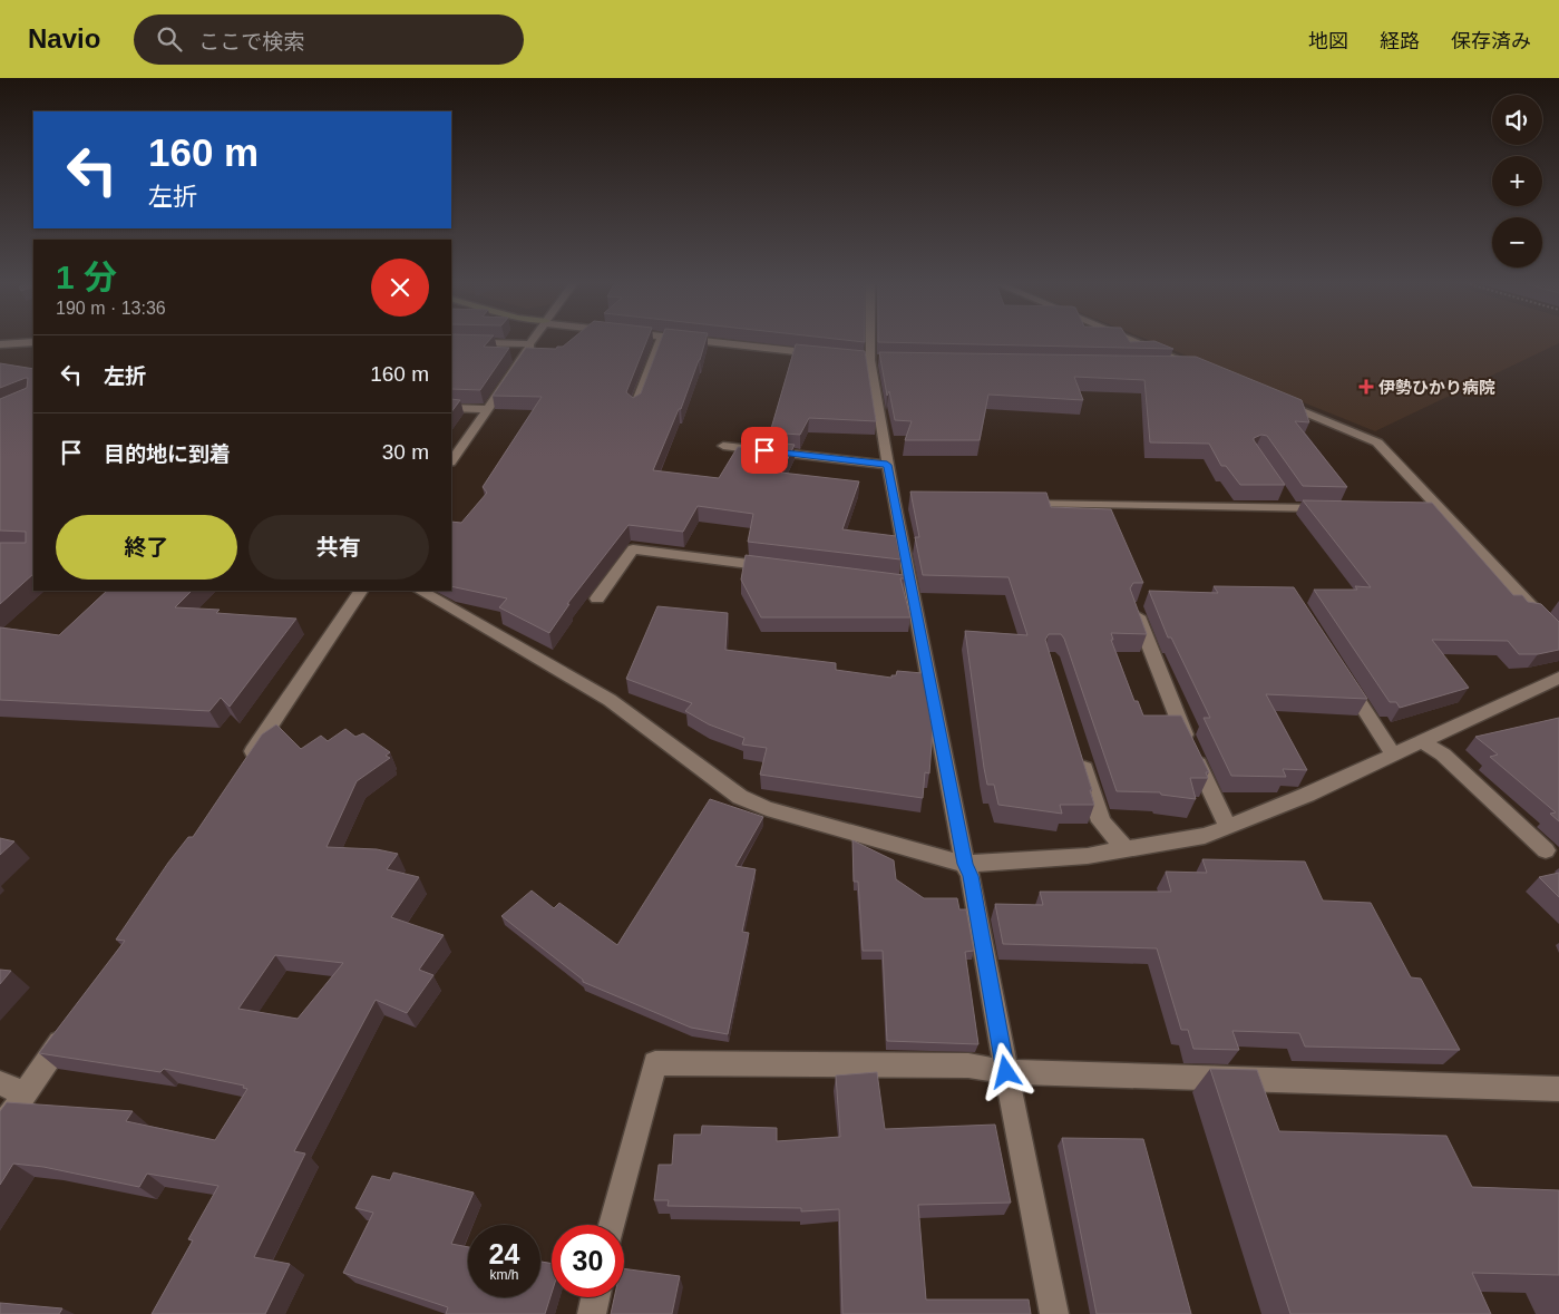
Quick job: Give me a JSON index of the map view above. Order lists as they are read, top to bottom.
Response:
{
  "places": {
    "health": ["伊勢ひかり病院"]
  },
  "page": {
    "header": "Navio",
    "search": "ここで検索",
    "nav": ["地図", "経路", "保存済み"],
    "map_buttons": ["+", "−"],
    "turn": ["160 m", "左折"],
    "heading": ["1 分", "190 m · 13:36"],
    "list": [
      {
        "name": "左折",
        "value": "160 m"
      },
      {
        "name": "目的地に到着",
        "value": "30 m"
      }
    ],
    "buttons": ["終了", "共有"],
    "speed": "24 km/h",
    "limit": "30"
  }
}
